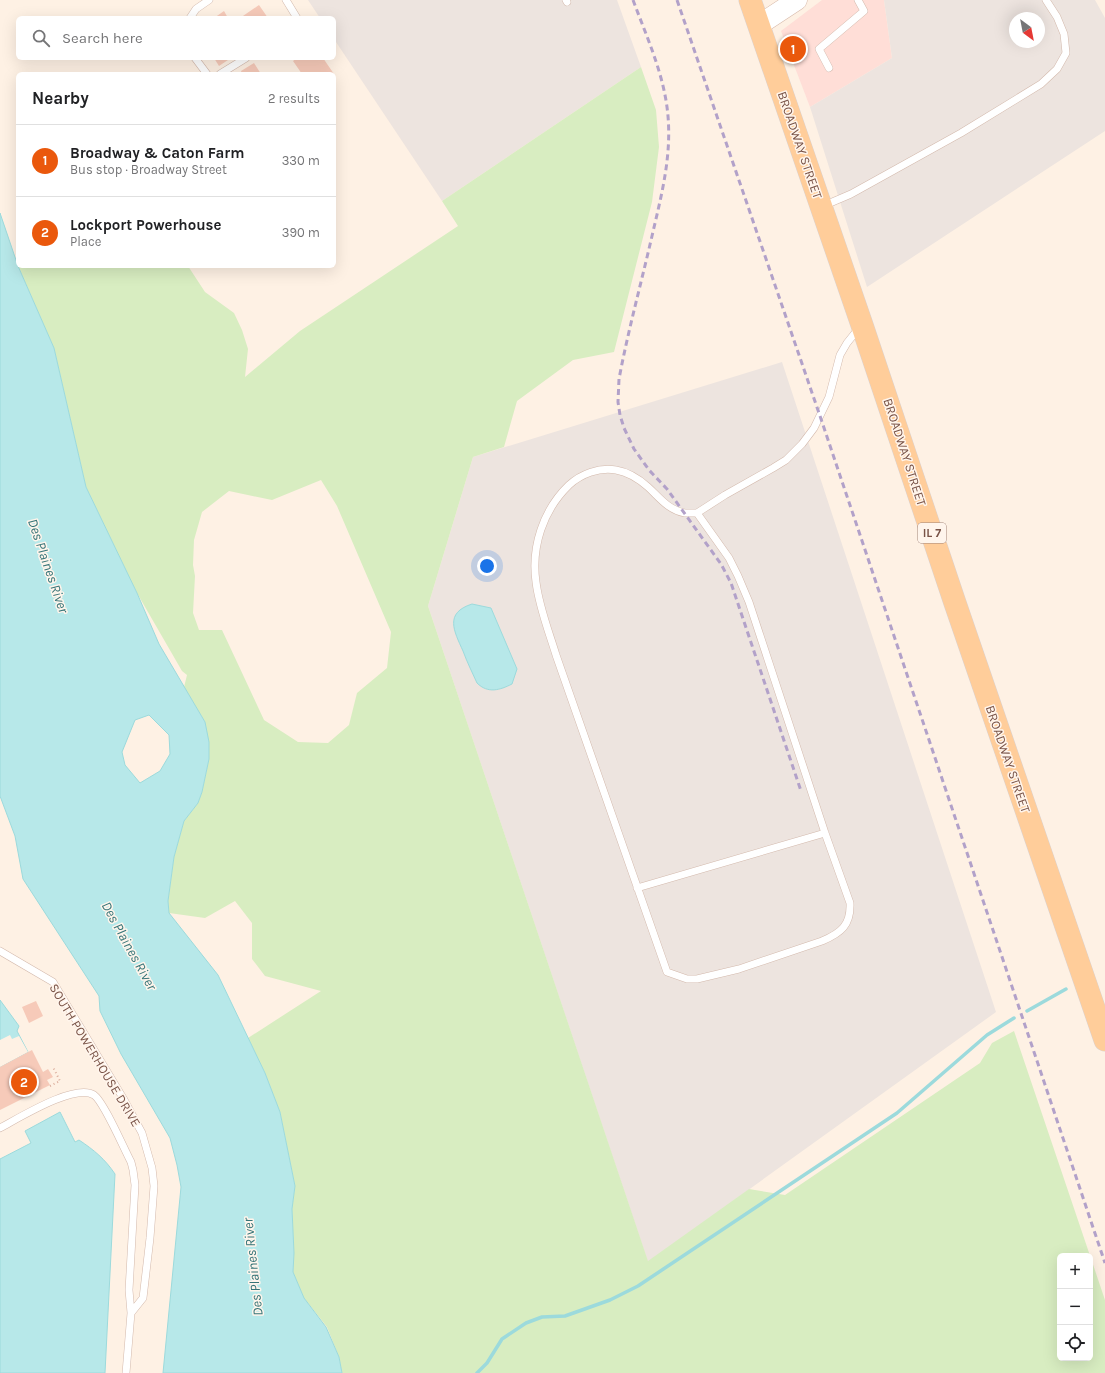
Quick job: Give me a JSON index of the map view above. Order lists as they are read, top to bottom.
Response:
{
  "streets": {
    "main road": ["BROADWAY STREET", "IL 7"],
    "lane": ["SOUTH POWERHOUSE DRIVE"]
  },
  "water": ["Des Plaines River"],
  "north": "bottom right",
  "page": {
    "search": "Search here",
    "pins": ["1", "2"],
    "heading": ["Nearby", "2 results"],
    "list": [
      {
        "mark": "1",
        "name": "Broadway & Caton Farm",
        "note": "Bus stop · Broadway Street",
        "value": "330 m"
      },
      {
        "mark": "2",
        "name": "Lockport Powerhouse",
        "note": "Place",
        "value": "390 m"
      }
    ],
    "map_buttons": ["+", "−"]
  }
}
